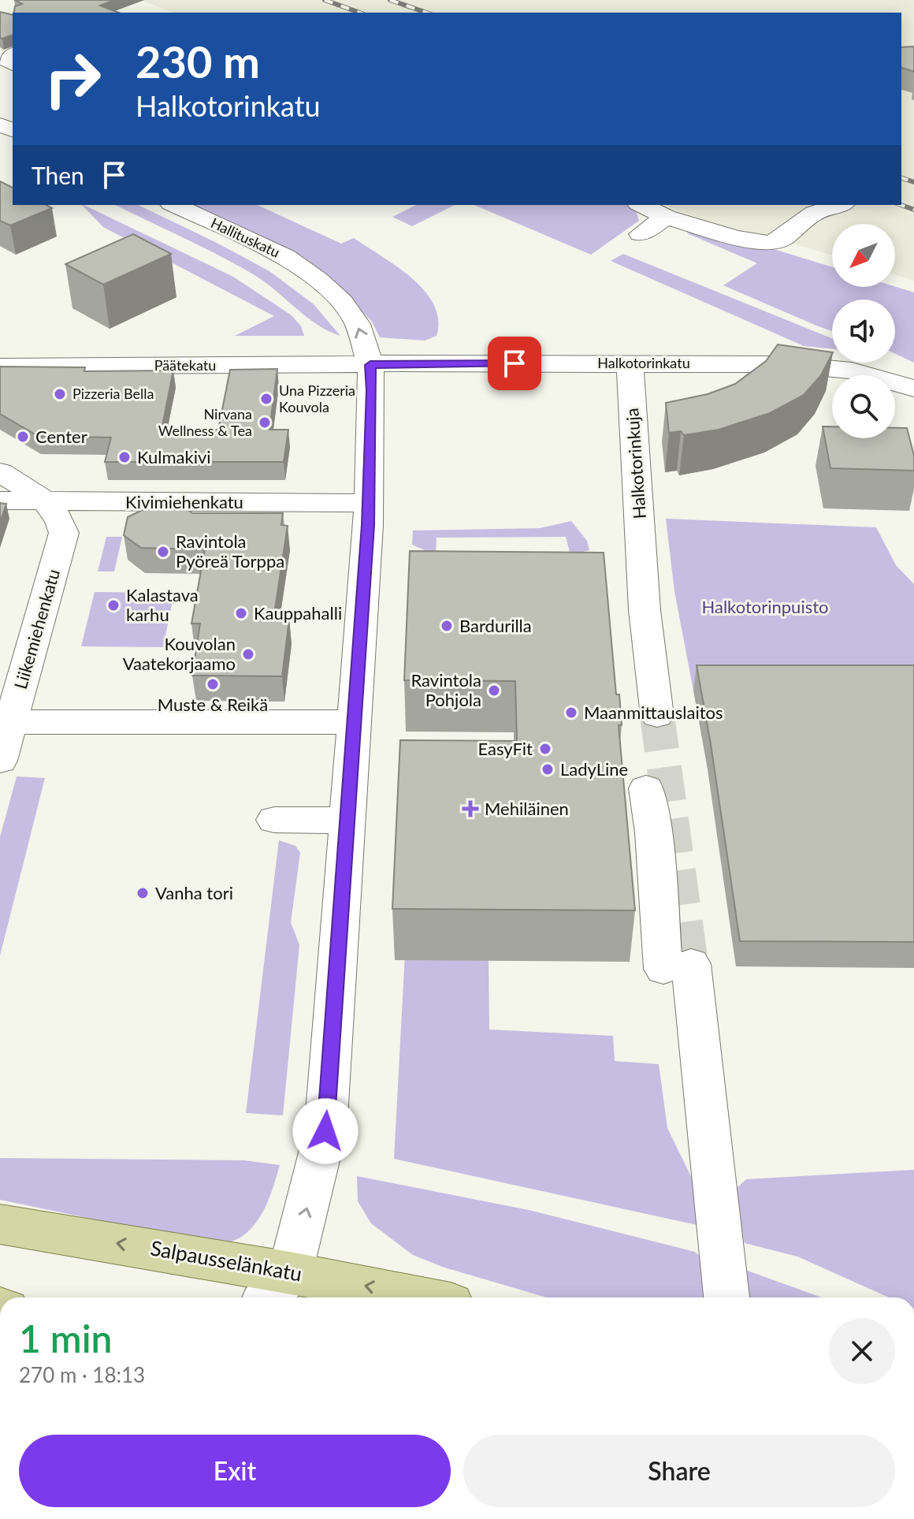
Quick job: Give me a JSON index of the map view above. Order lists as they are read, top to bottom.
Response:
{
  "streets": {
    "main road": ["Salpausselänkatu"],
    "street": [
      "Hallituskatu",
      "Halkotorinkatu",
      "Päätekatu",
      "Halkotorinkuja",
      "Kivimiehenkatu",
      "Liikemiehenkatu"
    ]
  },
  "crossings": [
    ["Hallituskatu", "Halkotorinkatu"],
    ["Hallituskatu", "Päätekatu"],
    ["Hallituskatu", "Kivimiehenkatu"],
    ["Hallituskatu", "Salpausselänkatu"],
    ["Halkotorinkatu", "Päätekatu"],
    ["Halkotorinkatu", "Halkotorinkuja"],
    ["Kivimiehenkatu", "Liikemiehenkatu"]
  ],
  "one_way": ["Hallituskatu", "Salpausselänkatu"],
  "parks": ["Halkotorinpuisto"],
  "places": {
    "other": [
      "Pizzeria Bella",
      "Una Pizzeria Kouvola",
      "Nirvana Wellness & Tea",
      "Center",
      "Kulmakivi",
      "Ravintola Pyöreä Torppa",
      "Kalastava karhu",
      "Kauppahalli",
      "Bardurilla",
      "Kouvolan Vaatekorjaamo",
      "Muste & Reikä",
      "Ravintola Pohjola",
      "Maanmittauslaitos",
      "EasyFit",
      "LadyLine",
      "Vanha tori"
    ],
    "health": ["Mehiläinen"]
  },
  "north": "bottom left",
  "page": {
    "turn": ["230 m", "Halkotorinkatu"],
    "then": "Then",
    "heading": ["1 min", "270 m · 18:13"],
    "buttons": ["Exit", "Share"]
  }
}
